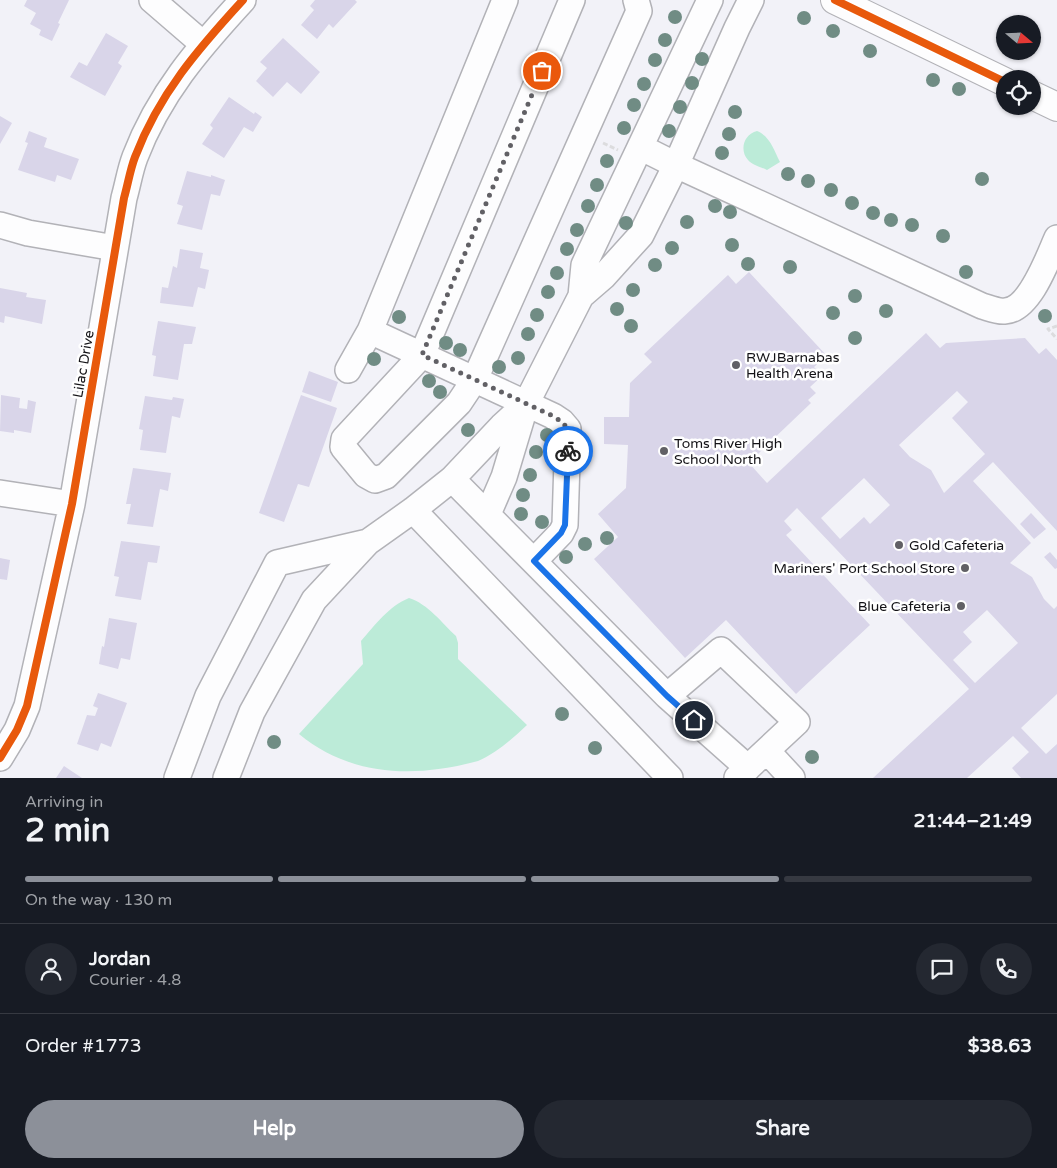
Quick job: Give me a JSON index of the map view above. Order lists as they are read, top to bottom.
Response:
{
  "streets": {
    "street": ["Lilac Drive"]
  },
  "places": [
    "RWJBarnabas Health Arena",
    "Toms River High School North",
    "Gold Cafeteria",
    "Mariners' Port School Store",
    "Blue Cafeteria"
  ],
  "north": "right",
  "page": {
    "heading": ["2 min", "Arriving in", "21:44–21:49"],
    "panel": [
      "Jordan",
      "Courier · 4.8",
      "Order #1773",
      "$38.63"
    ],
    "bar": "On the way · 130 m",
    "buttons": ["Help", "Share"]
  }
}
